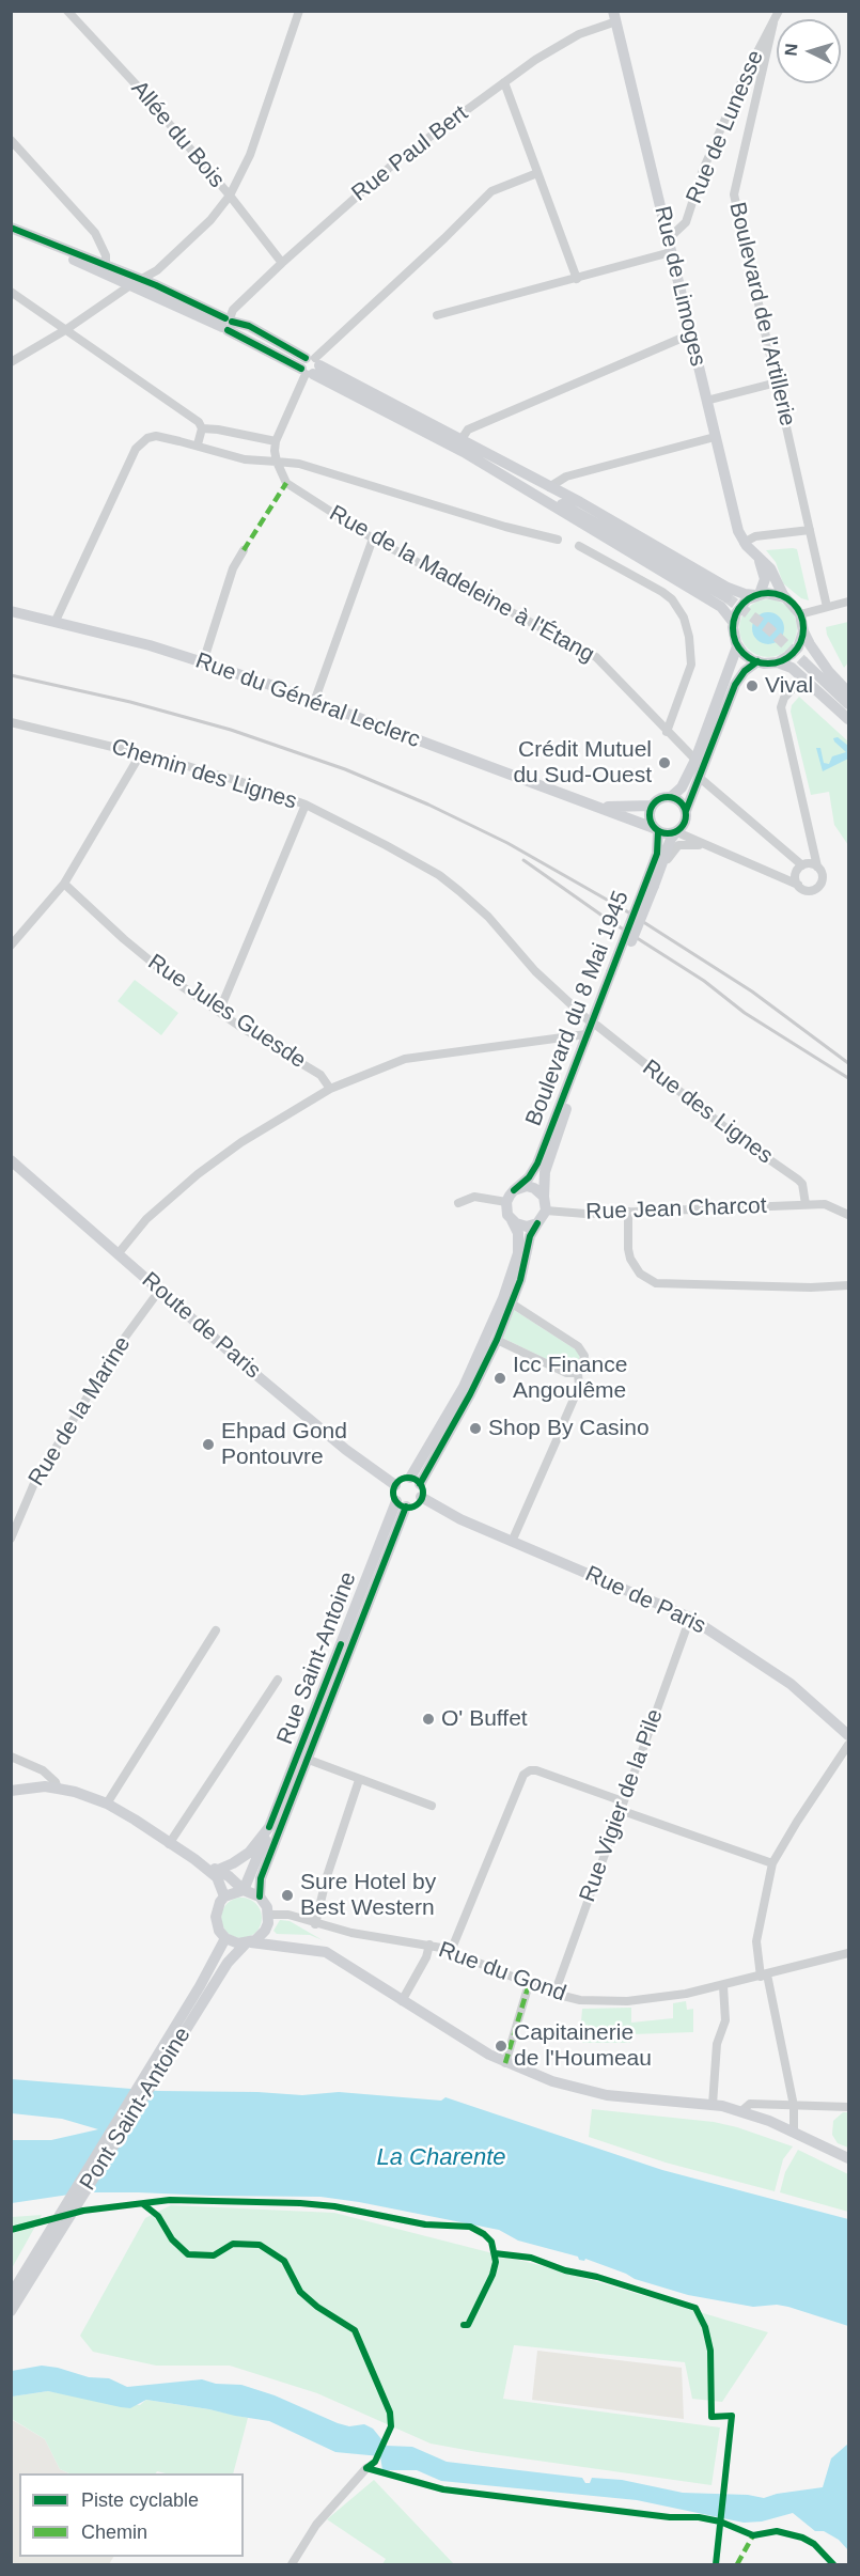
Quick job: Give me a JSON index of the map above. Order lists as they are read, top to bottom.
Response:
{
  "streets": {
    "main road": [
      "Rue de Limoges",
      "Rue du Général Leclerc",
      "Boulevard du 8 Mai 1945",
      "Route de Paris",
      "Rue de Paris",
      "Rue Saint-Antoine",
      "Pont Saint-Antoine"
    ],
    "street": [
      "Rue de Lunesse",
      "Allée du Bois",
      "Rue Paul Bert",
      "Boulevard de l'Artillerie",
      "Rue de la Madeleine à l'Étang",
      "Chemin des Lignes",
      "Rue Jules Guesde",
      "Rue des Lignes",
      "Rue Jean Charcot",
      "Rue de la Marine",
      "Rue Vigier de la Pile",
      "Rue du Gond"
    ]
  },
  "crossings": [
    ["Rue de Lunesse", "Rue de Limoges"],
    ["Rue de Lunesse", "Boulevard de l'Artillerie"],
    ["Allée du Bois", "Rue Paul Bert"],
    ["Rue Paul Bert", "Rue de Limoges"],
    ["Rue du Général Leclerc", "Boulevard du 8 Mai 1945"],
    ["Chemin des Lignes", "Boulevard du 8 Mai 1945"],
    ["Chemin des Lignes", "Rue des Lignes"],
    ["Boulevard du 8 Mai 1945", "Rue des Lignes"],
    ["Boulevard du 8 Mai 1945", "Rue Jean Charcot"],
    ["Rue des Lignes", "Rue Jean Charcot"],
    ["Route de Paris", "Rue de la Marine"],
    ["Route de Paris", "Rue de Paris"],
    ["Route de Paris", "Rue Saint-Antoine"],
    ["Rue de Paris", "Rue Saint-Antoine"],
    ["Rue de Paris", "Rue Vigier de la Pile"],
    ["Rue Saint-Antoine", "Rue du Gond"],
    ["Rue Saint-Antoine", "Pont Saint-Antoine"],
    ["Rue Vigier de la Pile", "Rue du Gond"],
    ["Rue du Gond", "Pont Saint-Antoine"]
  ],
  "water": ["La Charente"],
  "places": [
    "Vival",
    "Crédit Mutuel du Sud-Ouest",
    "Icc Finance Angoulême",
    "Shop By Casino",
    "Ehpad Gond Pontouvre",
    "O' Buffet",
    "Sure Hotel by Best Western",
    "Capitainerie de l'Houmeau"
  ],
  "legend": ["Piste cyclable", "Chemin"],
  "north": "left"
}
